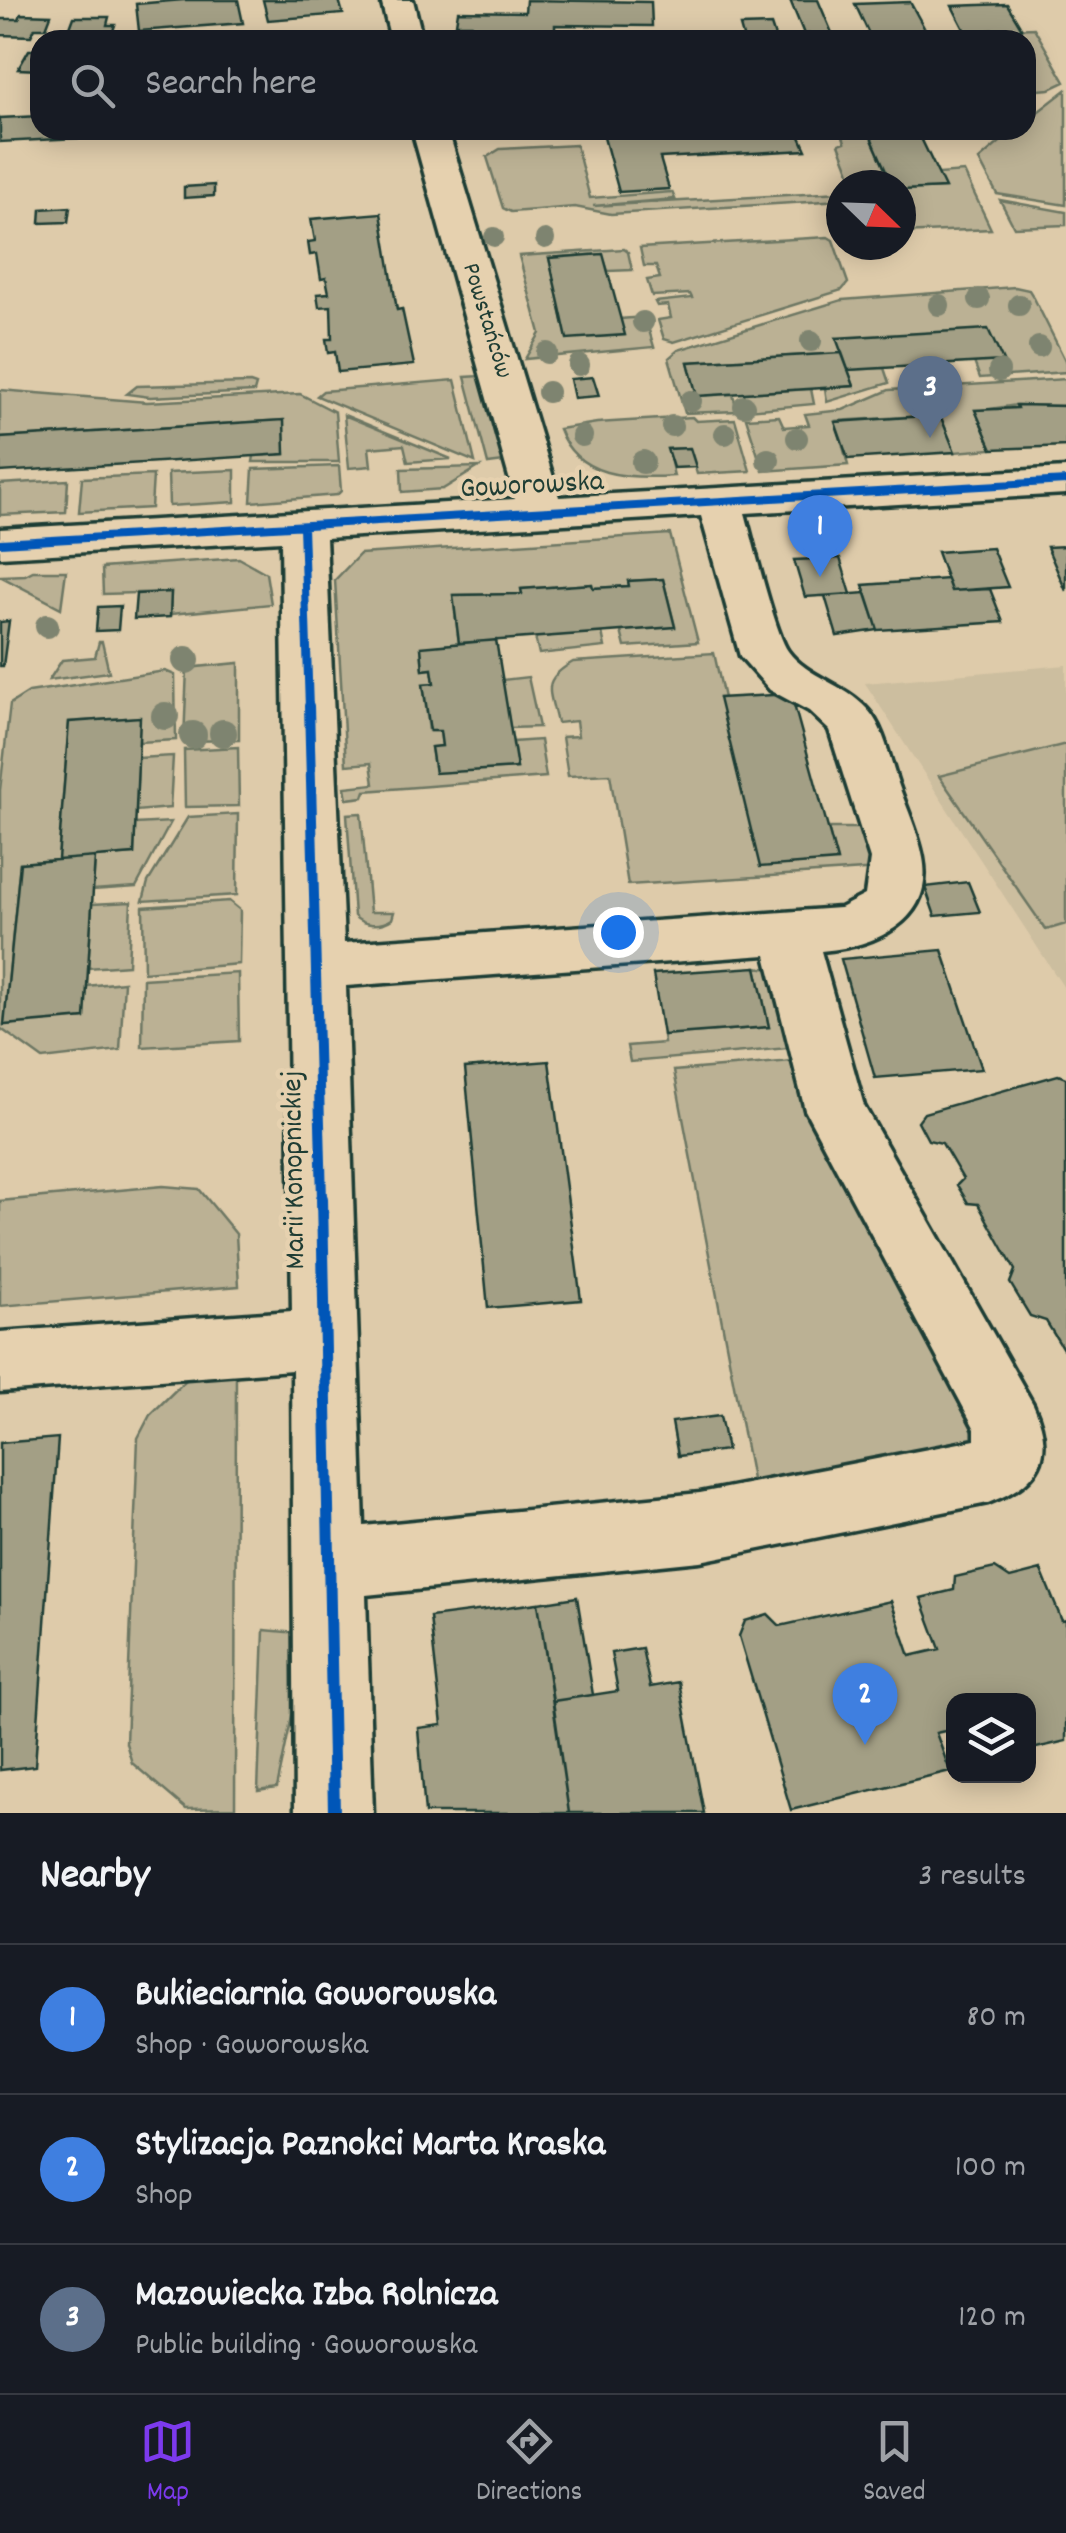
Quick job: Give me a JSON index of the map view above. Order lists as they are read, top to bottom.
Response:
{
  "streets": {
    "street": ["Powstańców", "Goworowska", "Marii Konopnickiej"]
  },
  "crossings": [
    ["Powstańców", "Goworowska"],
    ["Goworowska", "Marii Konopnickiej"]
  ],
  "north": "bottom right",
  "page": {
    "search": "Search here",
    "pins": ["3", "1", "2"],
    "heading": ["Nearby", "3 results"],
    "list": [
      {
        "mark": "1",
        "name": "Bukieciarnia Goworowska",
        "note": "Shop · Goworowska",
        "value": "80 m"
      },
      {
        "mark": "2",
        "name": "Stylizacja Paznokci Marta Kraska",
        "note": "Shop",
        "value": "100 m"
      },
      {
        "mark": "3",
        "name": "Mazowiecka Izba Rolnicza",
        "note": "Public building · Goworowska",
        "value": "120 m"
      }
    ],
    "nav": ["Map", "Directions", "Saved"]
  }
}
